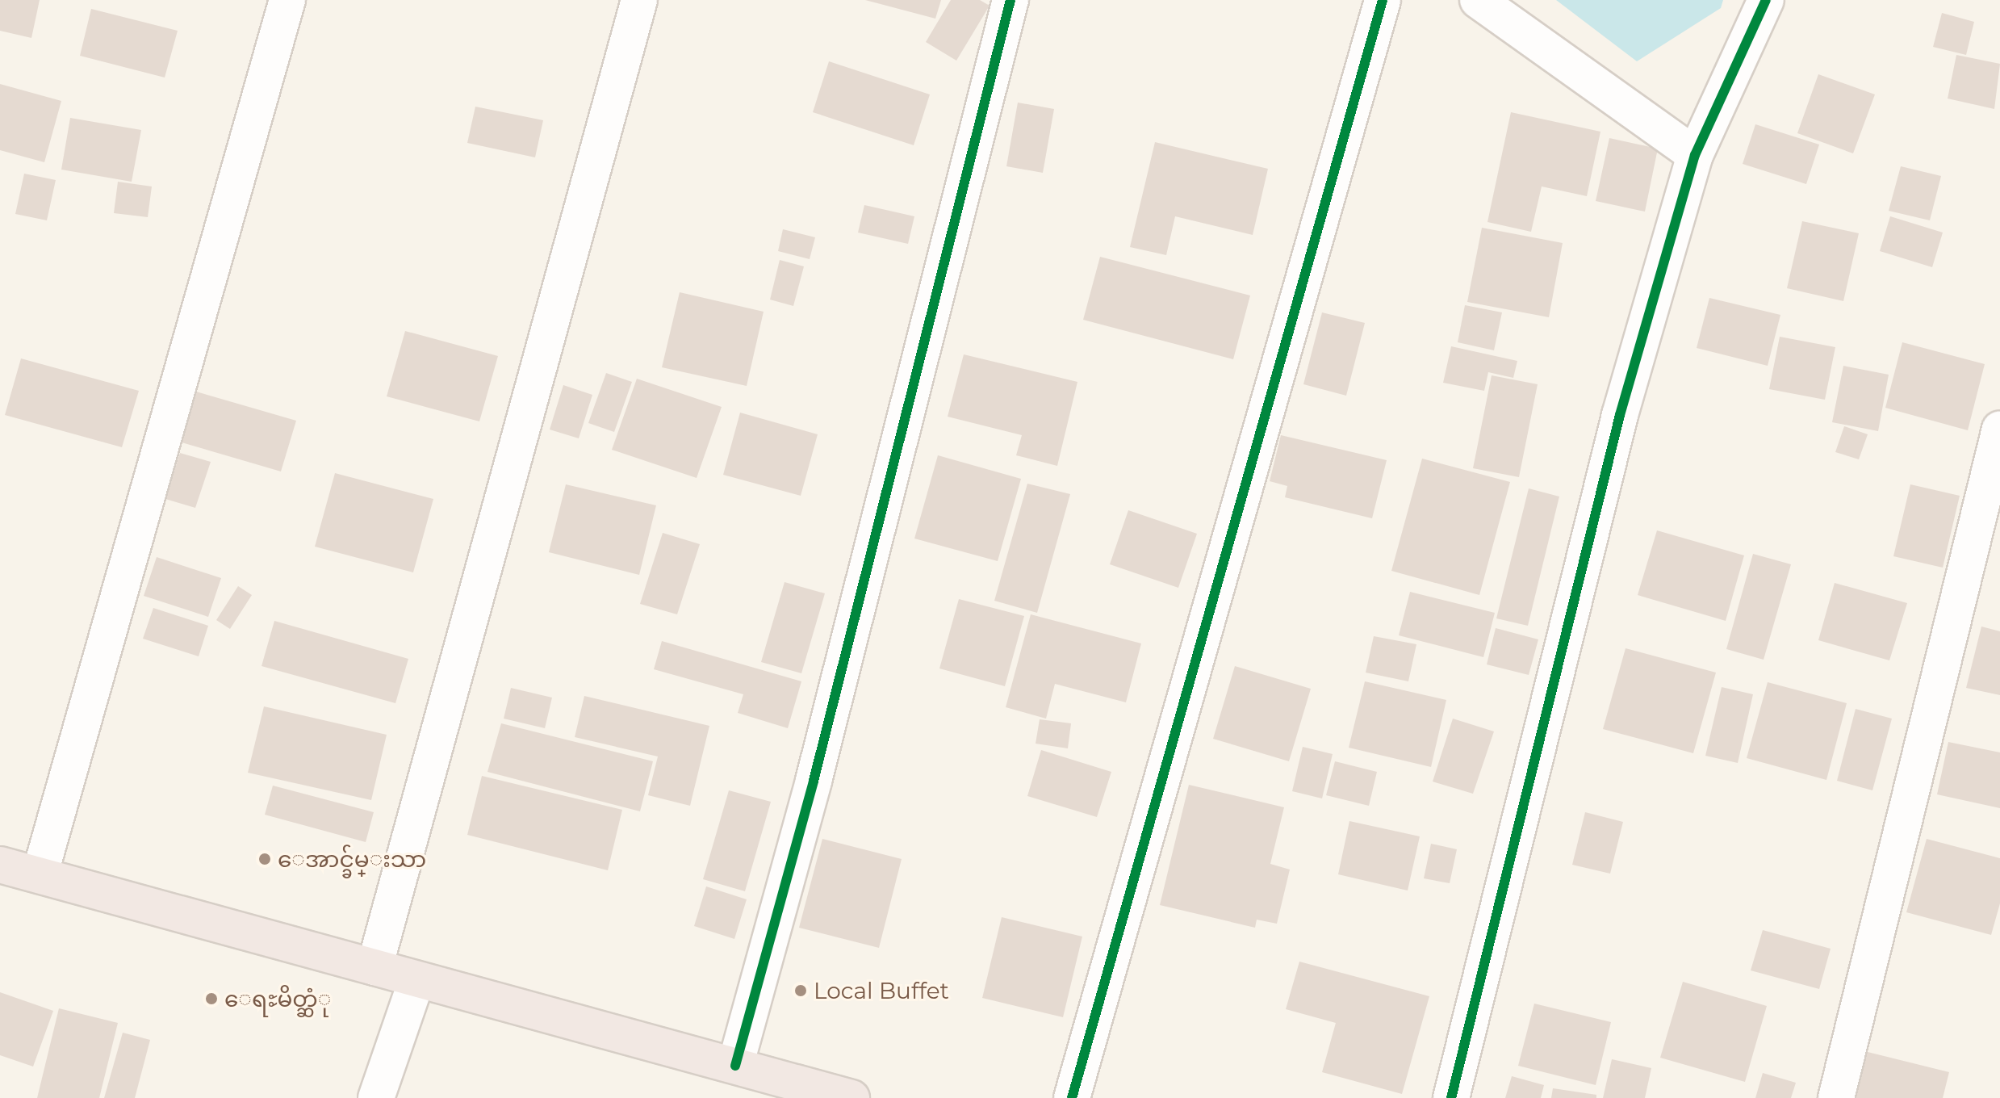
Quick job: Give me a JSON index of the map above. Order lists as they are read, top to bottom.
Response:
{
  "places": ["ေအာင္ခ်မ္းသာ", "Local Buffet", "ေရႊမိတ္ဆံု"]
}
